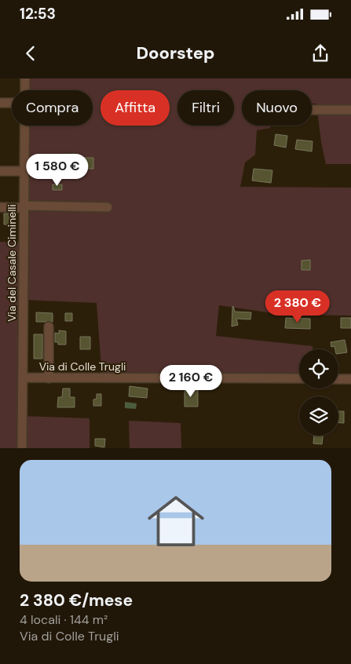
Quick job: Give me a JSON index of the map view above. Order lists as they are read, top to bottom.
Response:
{
  "streets": {
    "street": ["Via del Casale Ciminelli", "Via di Colle Trugli"]
  },
  "crossings": [
    ["Via del Casale Ciminelli", "Via di Colle Trugli"]
  ],
  "page": {
    "status": "12:53",
    "header": "Doorstep",
    "chip": [
      "Compra",
      "Affitta",
      "Filtri",
      "Nuovo"
    ],
    "price": ["1 580 €", "2 380 €", "2 160 €"],
    "list": [
      {
        "name": "2 380 €/mese",
        "note": "4 locali · 144 m² · Via di Colle Trugli"
      }
    ]
  }
}
